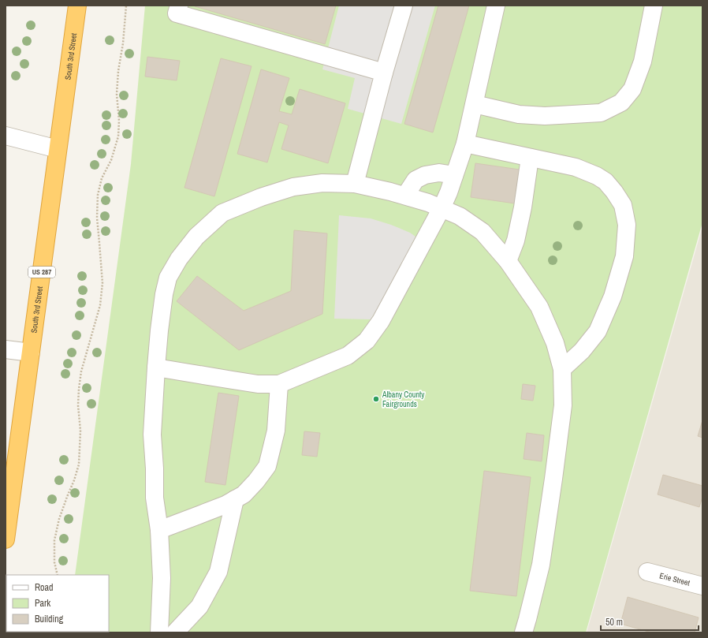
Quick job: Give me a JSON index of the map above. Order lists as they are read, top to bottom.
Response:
{
  "streets": {
    "highway": ["South 3rd Street", "US 287"],
    "street": ["Erie Street"]
  },
  "places": ["Albany County Fairgrounds"],
  "legend": ["Road", "Park", "Building"],
  "scale_bar": "50 m"
}
